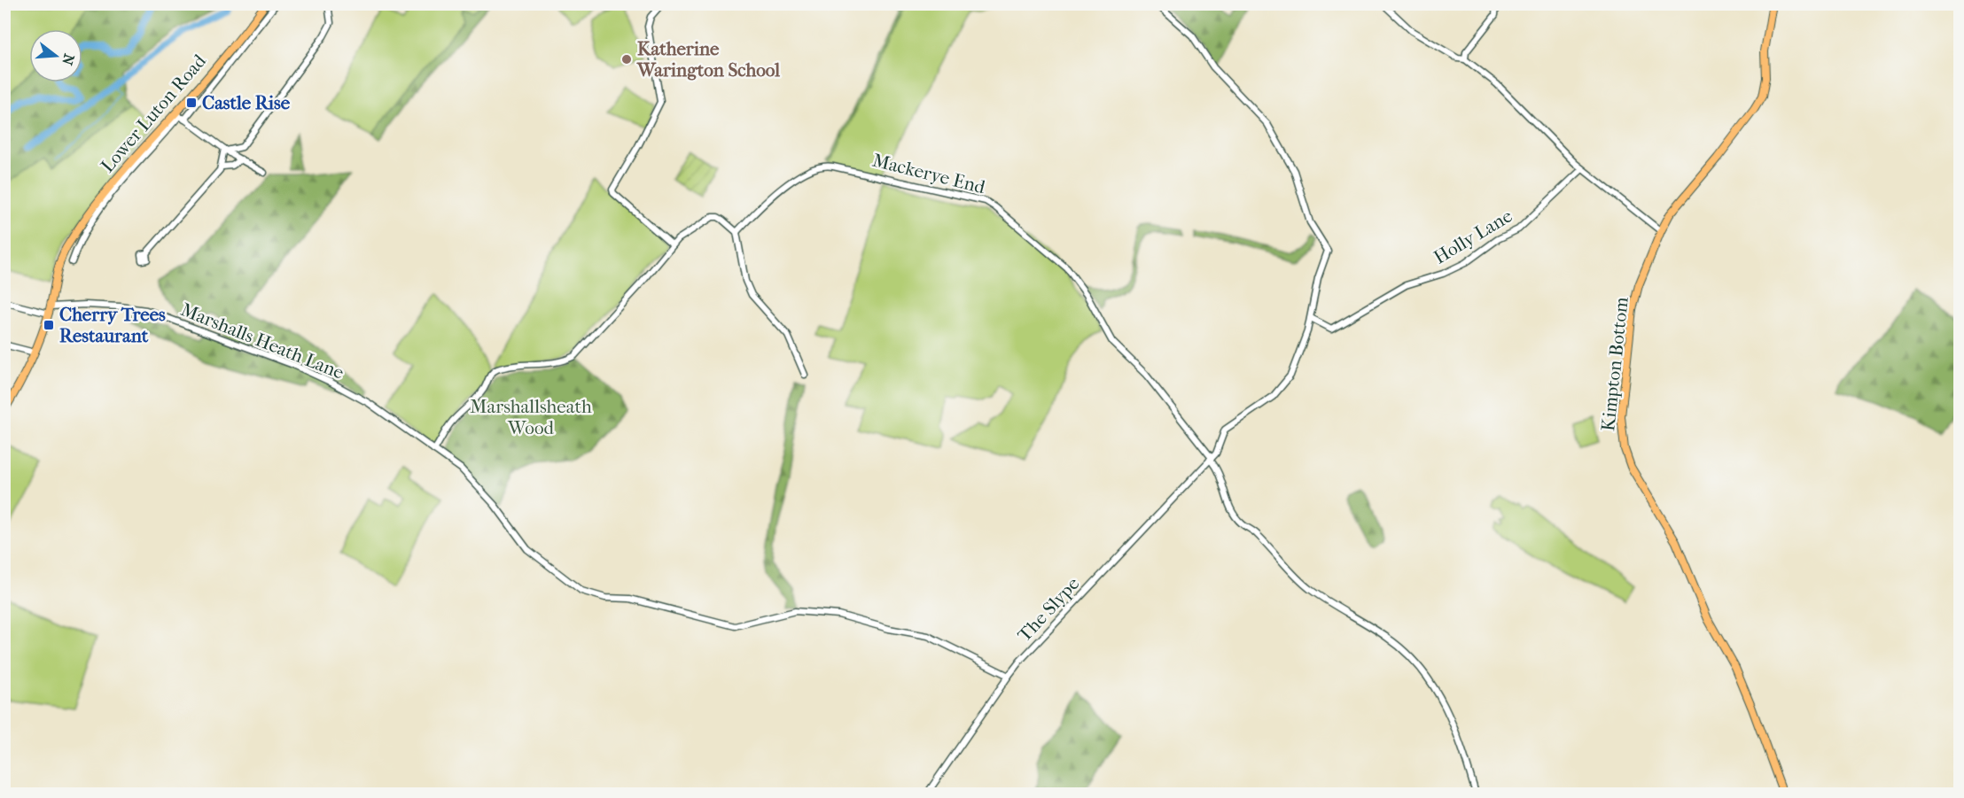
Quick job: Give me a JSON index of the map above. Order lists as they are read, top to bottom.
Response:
{
  "streets": {
    "main road": ["Lower Luton Road", "Kimpton Bottom"],
    "street": [
      "Mackerye End",
      "Holly Lane",
      "Marshalls Heath Lane",
      "The Slype"
    ]
  },
  "crossings": [
    ["Lower Luton Road", "Marshalls Heath Lane"],
    ["Mackerye End", "The Slype"],
    ["Marshalls Heath Lane", "The Slype"]
  ],
  "parks": ["Marshallsheath Wood"],
  "places": {
    "other": ["Katherine Warington School"],
    "transit": ["Castle Rise", "Cherry Trees Restaurant"]
  },
  "north": "right"
}
